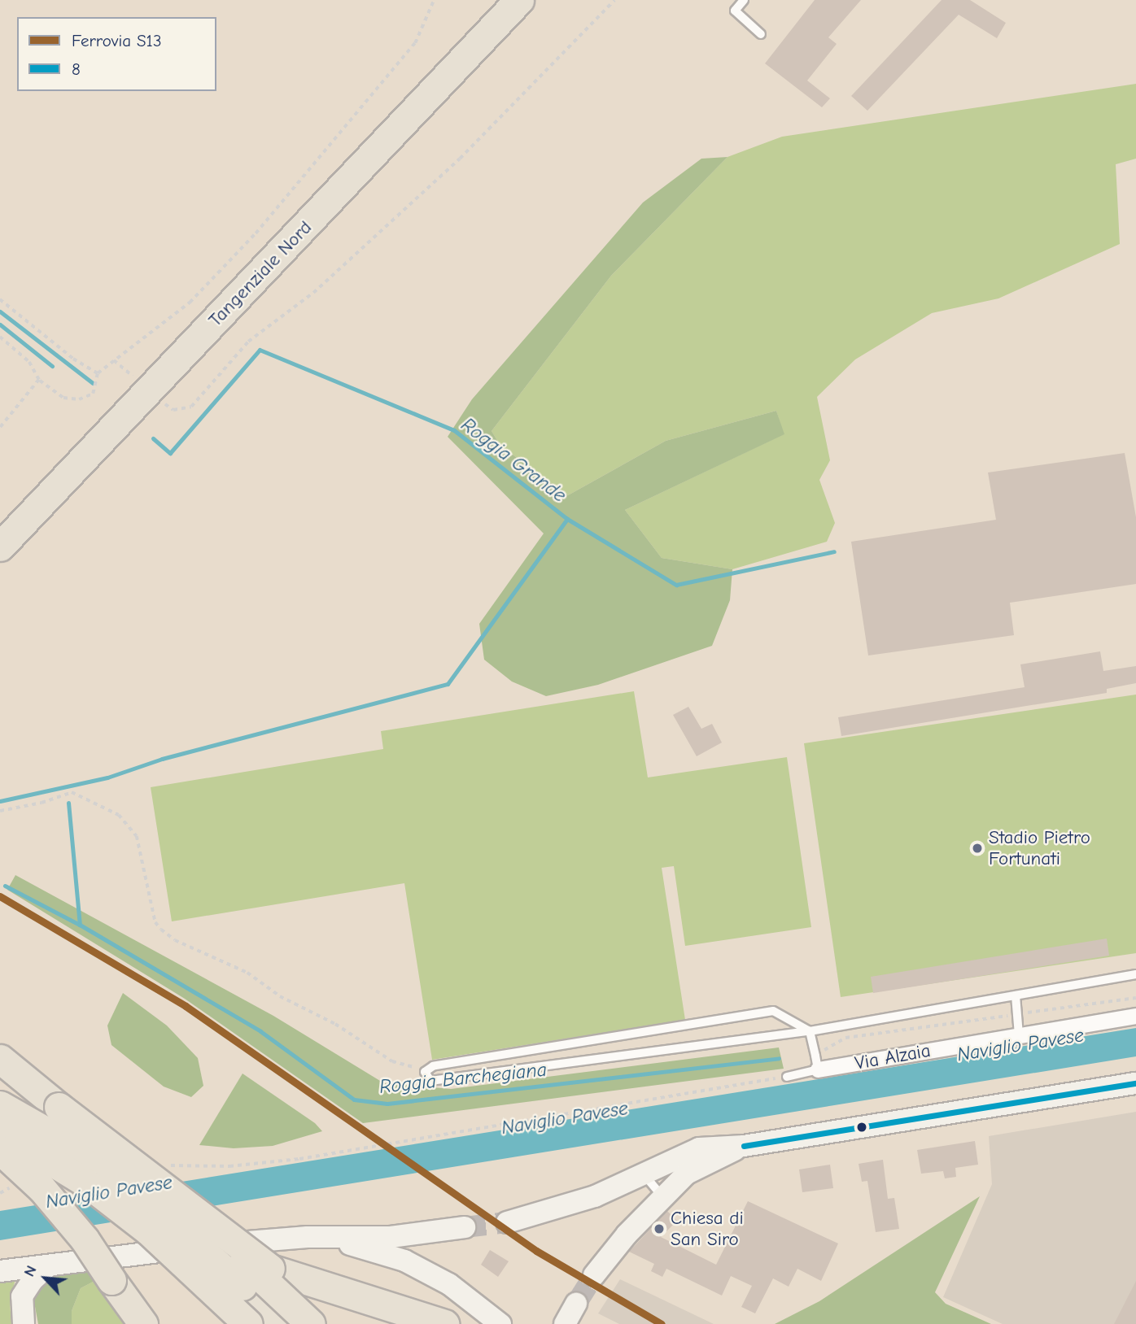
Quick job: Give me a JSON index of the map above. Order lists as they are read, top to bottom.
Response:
{
  "streets": {
    "highway": ["Tangenziale Nord"],
    "street": ["Via Alzaia"]
  },
  "water": ["Roggia Grande", "Naviglio Pavese", "Roggia Barchegiana"],
  "places": ["Stadio Pietro Fortunati", "Chiesa di San Siro"],
  "lines": ["rail line S13", "transit line 8"],
  "legend": ["Ferrovia S13", "8"],
  "north": "top left"
}
